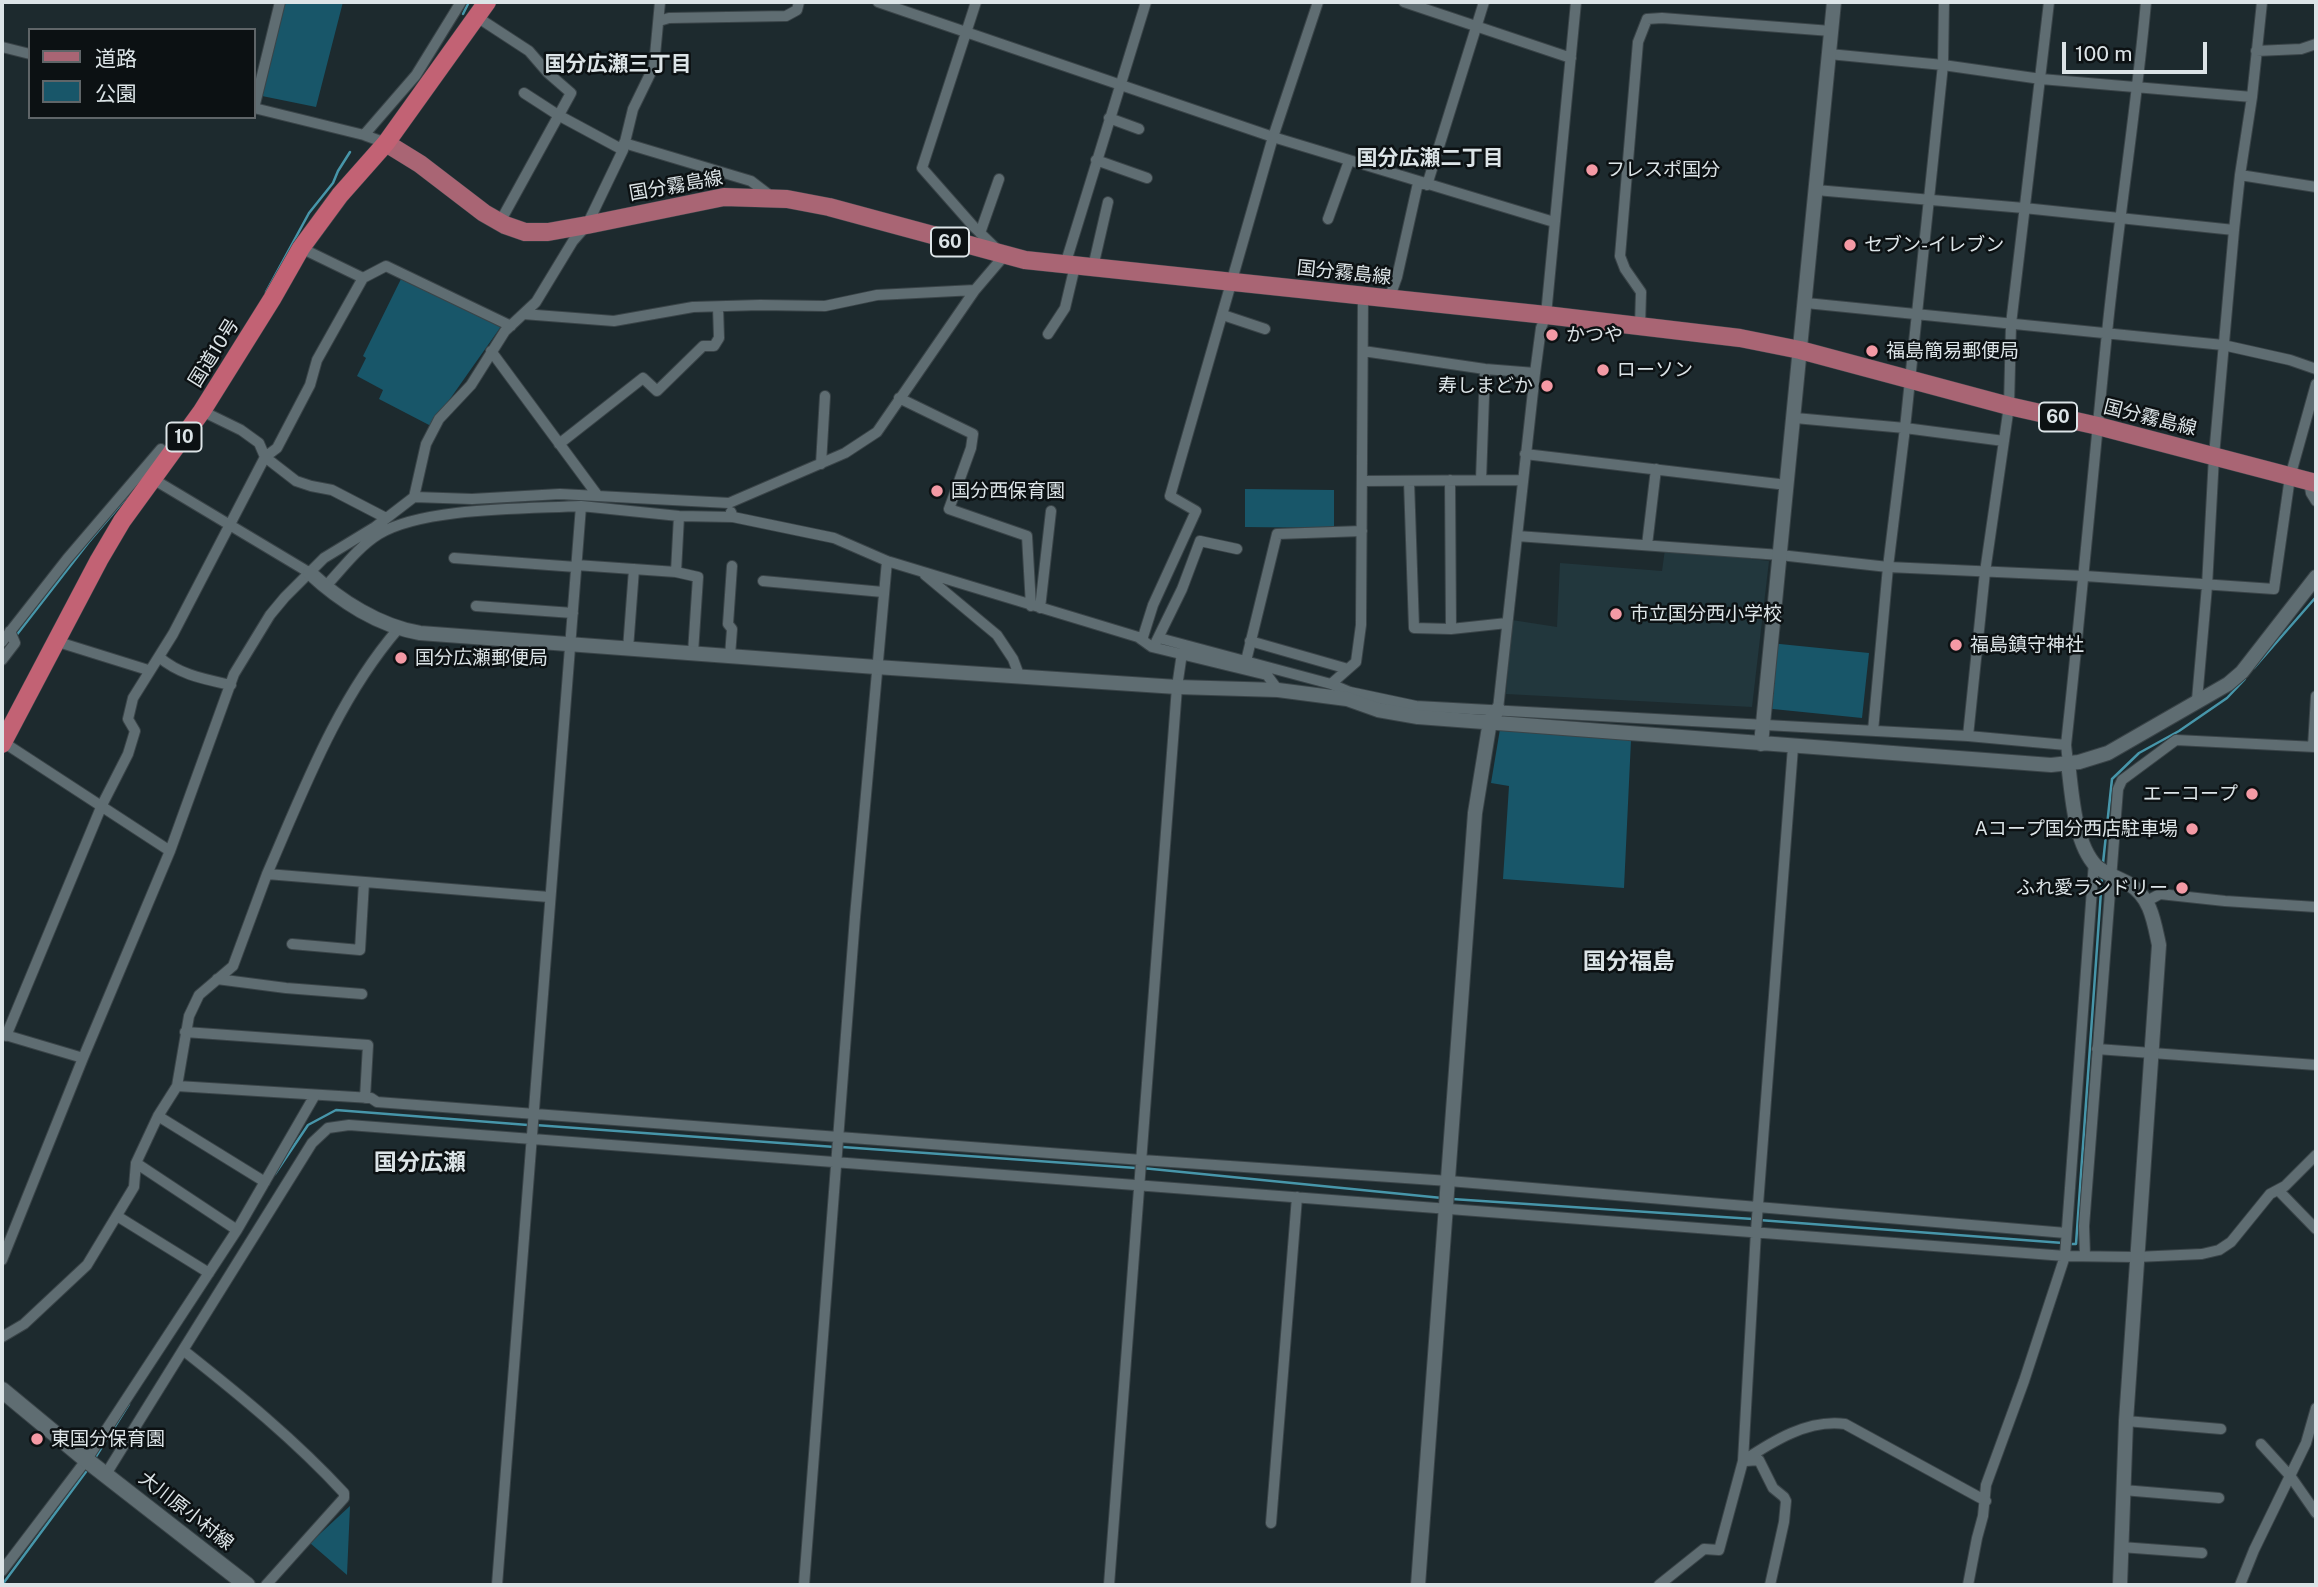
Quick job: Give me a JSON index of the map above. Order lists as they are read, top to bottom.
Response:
{
  "streets": {
    "highway": ["国道10号", "10"],
    "main road": ["国分霧島線", "60", "大川原小村線"]
  },
  "crossings": [
    ["国分霧島線", "国道10号"]
  ],
  "districts": [
    "国分広瀬三丁目",
    "国分広瀬二丁目",
    "国分福島",
    "国分広瀬"
  ],
  "places": [
    "フレスポ国分",
    "セブン-イレブン",
    "かつや",
    "福島簡易郵便局",
    "ローソン",
    "寿しまどか",
    "国分西保育園",
    "市立国分西小学校",
    "福島鎮守神社",
    "国分広瀬郵便局",
    "エーコープ",
    "Aコープ国分西店駐車場",
    "ふれ愛ランドリー",
    "東国分保育園"
  ],
  "legend": ["道路", "公園"],
  "scale_bar": "100 m"
}
